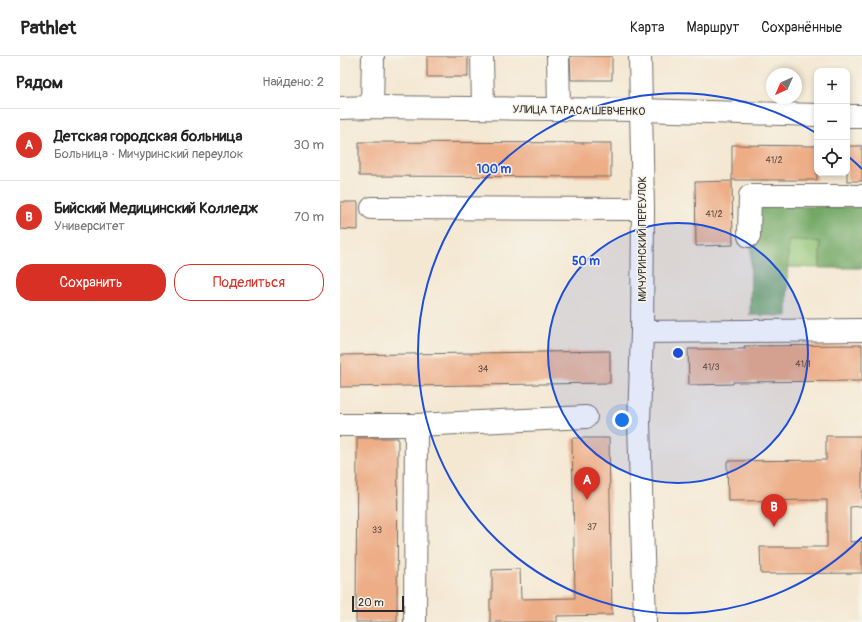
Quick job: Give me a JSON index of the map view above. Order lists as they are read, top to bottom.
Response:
{
  "streets": {
    "street": ["УЛИЦА ТАРАСА ШЕВЧЕНКО", "МИЧУРИНСКИЙ ПЕРЕУЛОК"]
  },
  "crossings": [
    ["УЛИЦА ТАРАСА ШЕВЧЕНКО", "МИЧУРИНСКИЙ ПЕРЕУЛОК"]
  ],
  "house_numbers": [
    "41/2",
    "41/2",
    "41/1",
    "41/3",
    "34",
    "37",
    "33"
  ],
  "scale_bar": "20 m",
  "north": "bottom left",
  "page": {
    "header": "Pathlet",
    "nav": ["Карта", "Маршрут", "Сохранённые"],
    "heading": ["Рядом", "Найдено: 2"],
    "map_buttons": ["+", "−"],
    "list": [
      {
        "mark": "A",
        "name": "Детская городская больница",
        "note": "Больница · Мичуринский переулок",
        "value": "30 m"
      },
      {
        "mark": "B",
        "name": "Бийский Медицинский Колледж",
        "note": "Университет",
        "value": "70 m"
      }
    ],
    "buttons": ["Сохранить", "Поделиться"],
    "pins": ["A", "B"],
    "scale": "20 m"
  },
  "rings": ["100 m", "50 m"]
}
